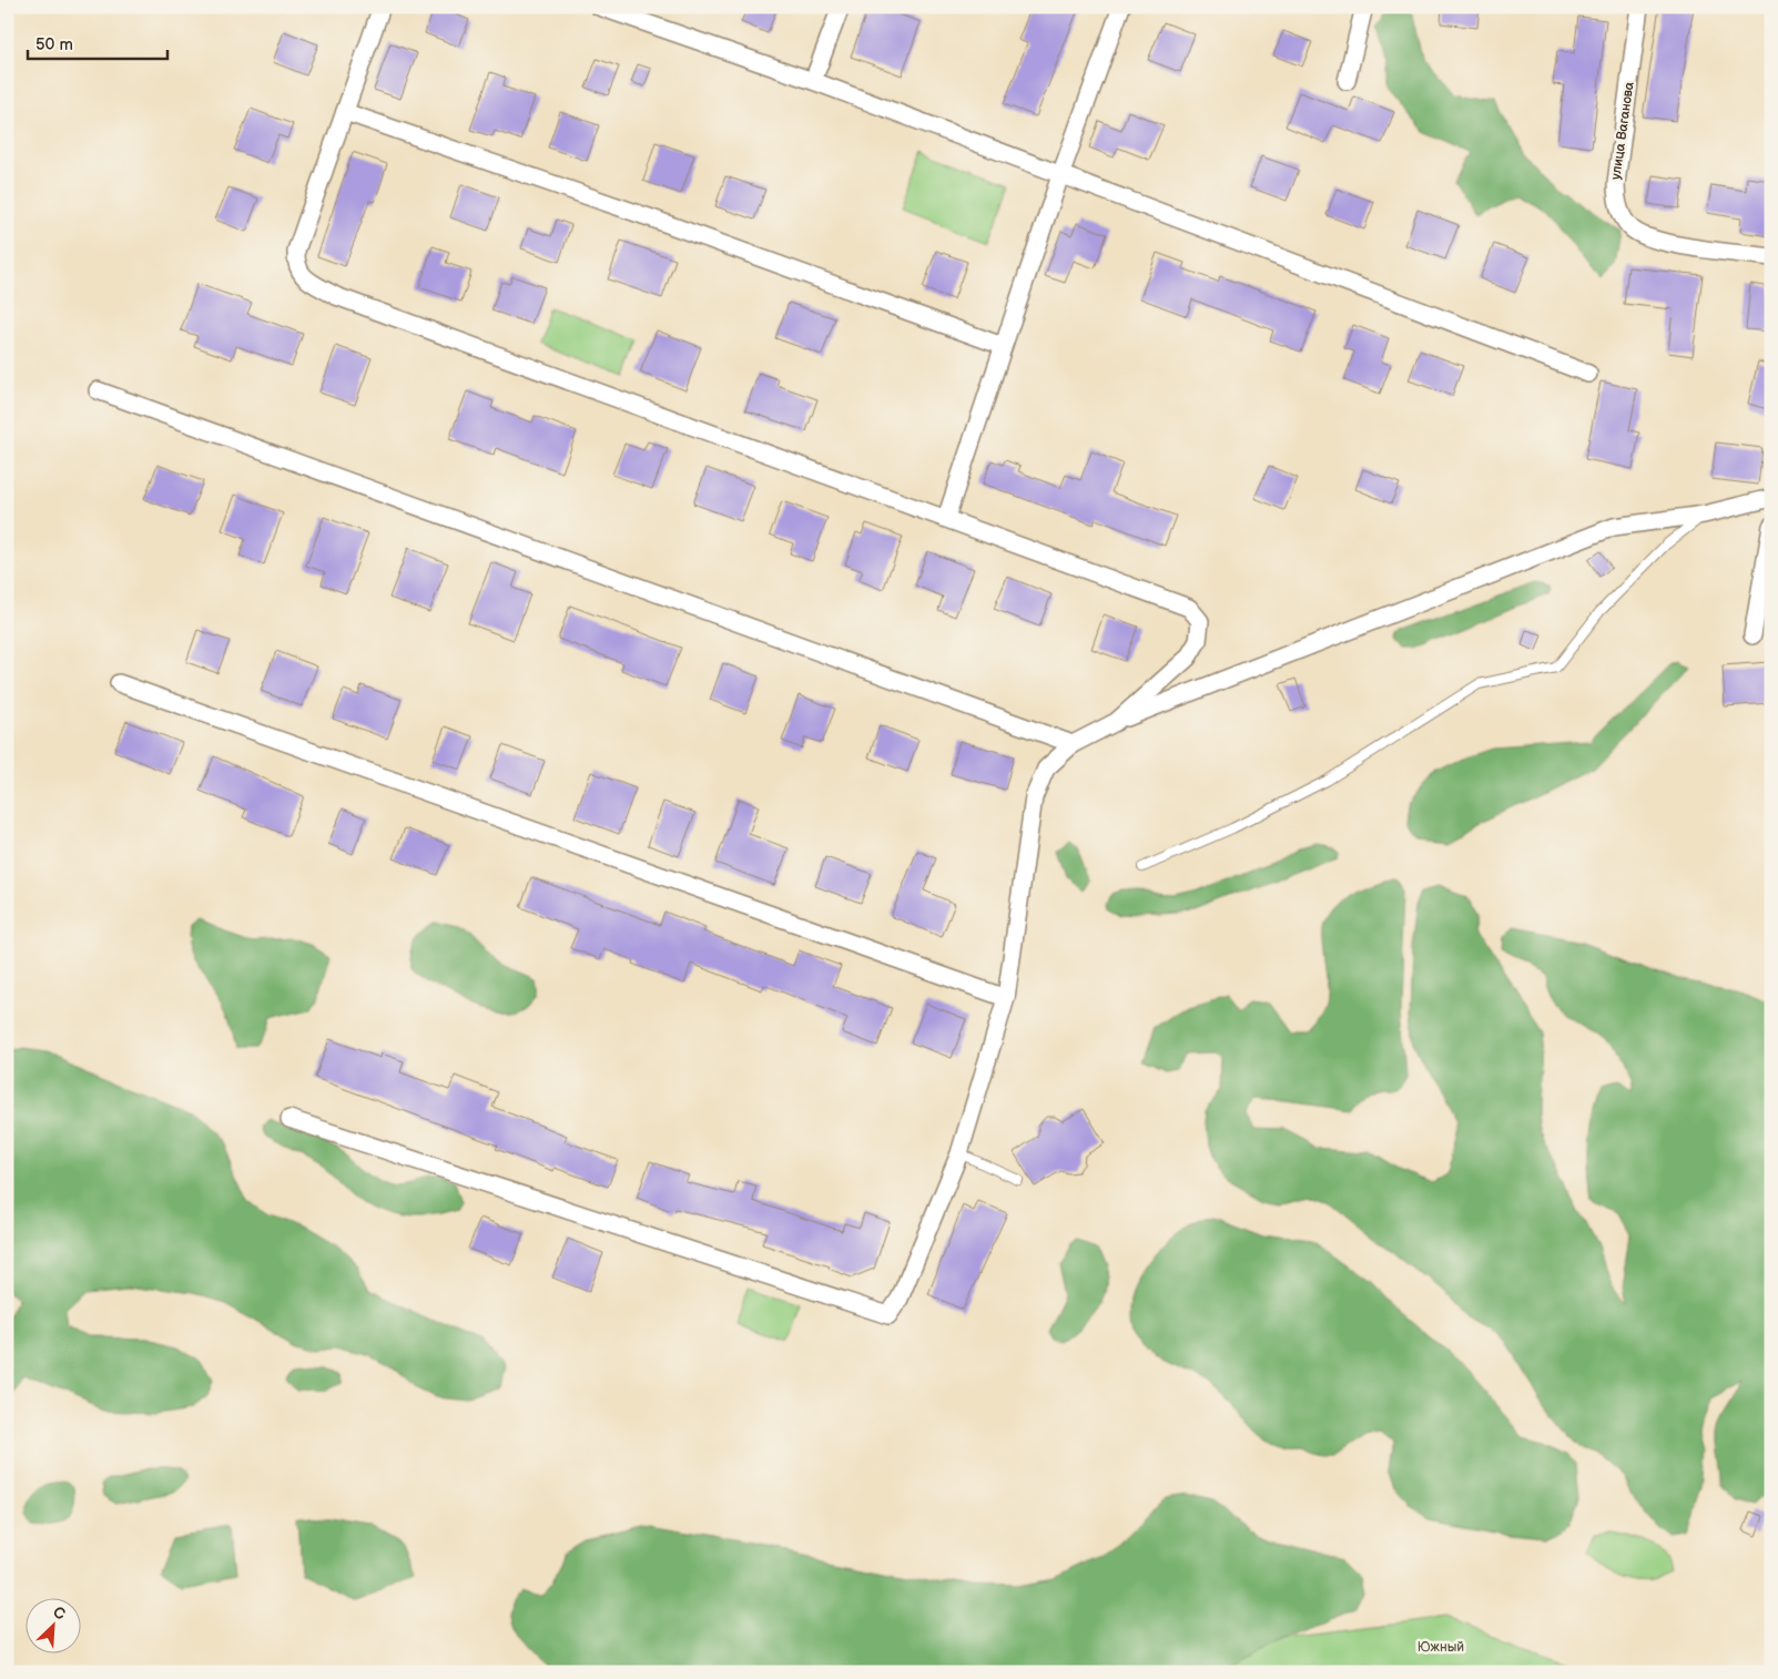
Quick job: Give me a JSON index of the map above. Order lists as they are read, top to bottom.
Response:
{
  "streets": {
    "street": ["улица Ваганова"]
  },
  "parks": ["Южный"],
  "scale_bar": "50 m",
  "north": "top right"
}
